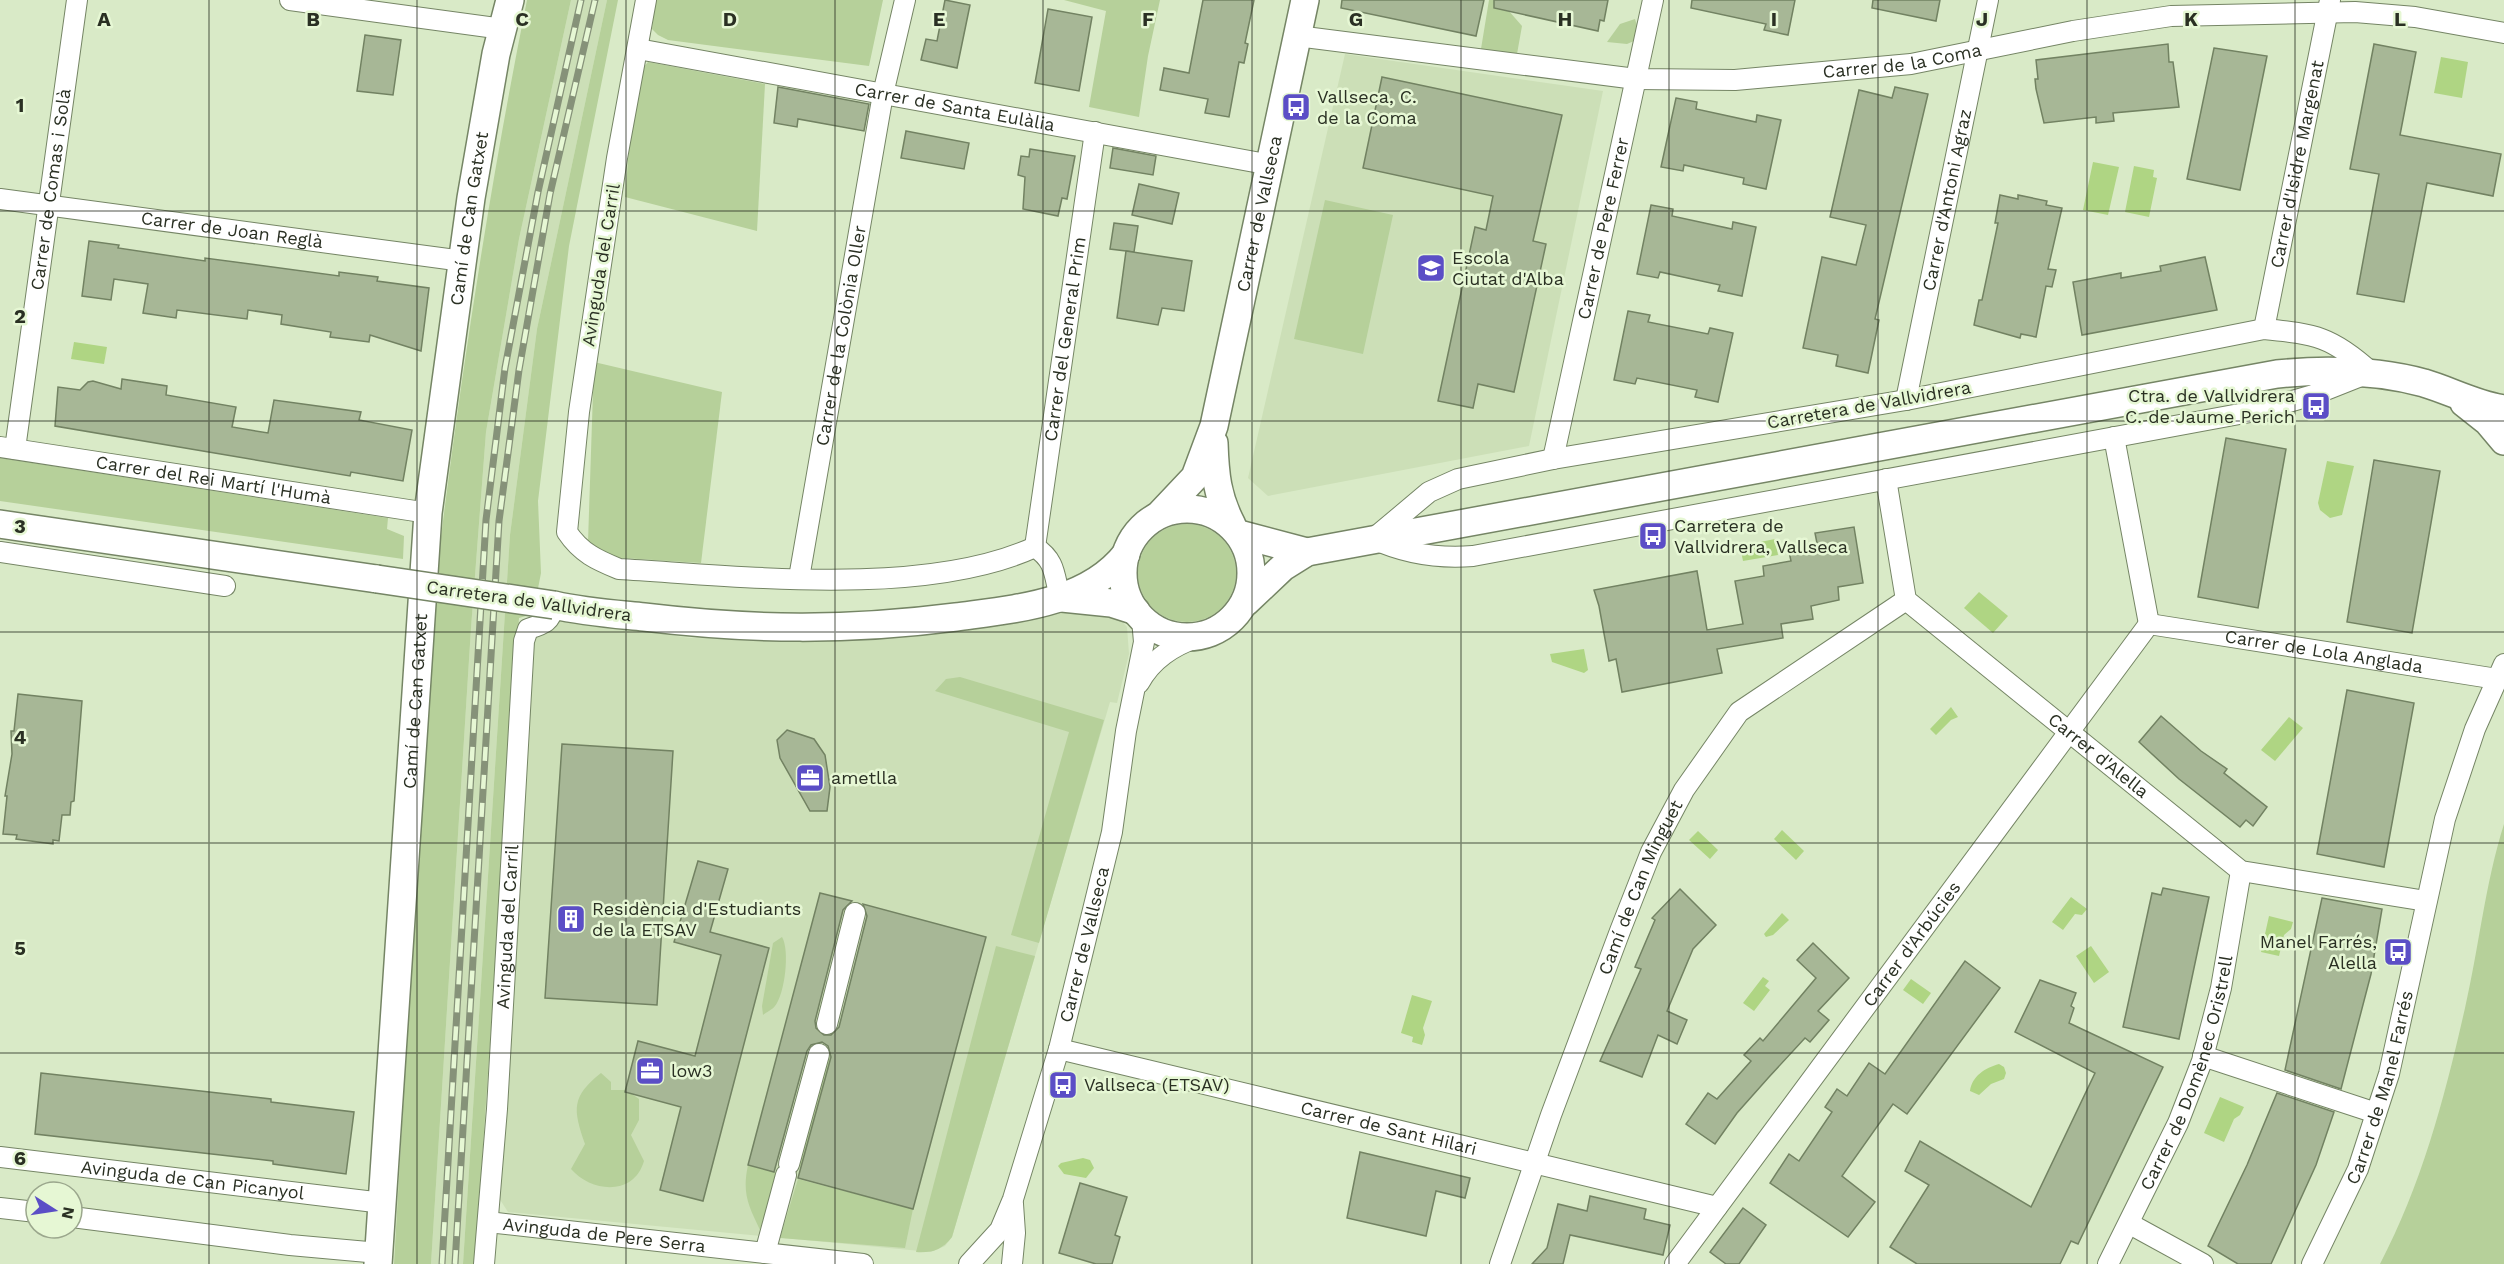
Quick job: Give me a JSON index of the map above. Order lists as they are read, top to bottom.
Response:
{
  "streets": {
    "main road": ["Carrer de Vallseca", "Camí de Can Gatxet", "Carretera de Vallvidrera"],
    "street": [
      "Carrer de la Coma",
      "Carrer de Santa Eulàlia",
      "Carrer d'Isidre Margenat",
      "Carrer de Comas i Solà",
      "Carrer d'Antoni Agraz",
      "Carrer de Joan Reglà",
      "Carrer de Pere Ferrer",
      "Avinguda del Carril",
      "Carrer de la Colònia Oller",
      "Carrer del General Prim",
      "Carrer del Rei Martí l'Humà",
      "Carrer de Lola Anglada",
      "Carrer d'Alella",
      "Camí de Can Minguet",
      "Carrer d'Arbúcies",
      "Carrer de Domènec Oristrell",
      "Carrer de Manel Farrés",
      "Carrer de Sant Hilari",
      "Avinguda de Can Picanyol",
      "Avinguda de Pere Serra"
    ]
  },
  "crossings": [
    ["Carrer de la Coma", "Carrer d'Isidre Margenat"],
    ["Carrer de la Coma", "Carrer d'Antoni Agraz"],
    ["Carrer de la Coma", "Carrer de Vallseca"],
    ["Carrer de la Coma", "Carrer de Pere Ferrer"],
    ["Carrer de Santa Eulàlia", "Carrer de Vallseca"],
    ["Carrer de Santa Eulàlia", "Avinguda del Carril"],
    ["Carrer de Santa Eulàlia", "Carrer de la Colònia Oller"],
    ["Carrer de Santa Eulàlia", "Carrer del General Prim"],
    ["Carrer d'Isidre Margenat", "Carretera de Vallvidrera"],
    ["Carrer de Comas i Solà", "Carrer de Joan Reglà"],
    ["Carrer de Comas i Solà", "Carrer del Rei Martí l'Humà"],
    ["Carrer d'Antoni Agraz", "Carretera de Vallvidrera"],
    ["Carrer de Vallseca", "Carretera de Vallvidrera"],
    ["Carrer de Vallseca", "Carrer de Sant Hilari"],
    ["Camí de Can Gatxet", "Carrer de Joan Reglà"],
    ["Camí de Can Gatxet", "Carrer del Rei Martí l'Humà"],
    ["Camí de Can Gatxet", "Avinguda de Can Picanyol"],
    ["Carrer de Pere Ferrer", "Carretera de Vallvidrera"],
    ["Avinguda del Carril", "Carrer de la Colònia Oller"],
    ["Avinguda del Carril", "Carretera de Vallvidrera"],
    ["Avinguda del Carril", "Avinguda de Pere Serra"],
    ["Carrer de Lola Anglada", "Carrer d'Arbúcies"],
    ["Carrer de Lola Anglada", "Carrer de Manel Farrés"],
    ["Carrer d'Alella", "Camí de Can Minguet"],
    ["Carrer d'Alella", "Carrer d'Arbúcies"],
    ["Carrer d'Alella", "Carrer de Domènec Oristrell"],
    ["Carrer d'Alella", "Carrer de Manel Farrés"],
    ["Camí de Can Minguet", "Carrer de Sant Hilari"],
    ["Carrer d'Arbúcies", "Carrer de Sant Hilari"]
  ],
  "places": {
    "bus stop": [
      "Vallseca, C. de la Coma",
      "Ctra. de Vallvidrera C. de Jaume Perich",
      "Carretera de Vallvidrera, Vallseca",
      "Manel Farrés, Alella",
      "Vallseca (ETSAV)"
    ],
    "school or university": ["Escola Ciutat d'Alba"],
    "office": ["ametlla", "low3"],
    "building": ["Residència d'Estudiants de la ETSAV"]
  },
  "north": "right",
  "grid": {
    "columns": [
      "A",
      "B",
      "C",
      "D",
      "E",
      "F",
      "G",
      "H",
      "I",
      "J",
      "K",
      "L"
    ],
    "rows": [
      "1",
      "2",
      "3",
      "4",
      "5",
      "6"
    ]
  }
}
